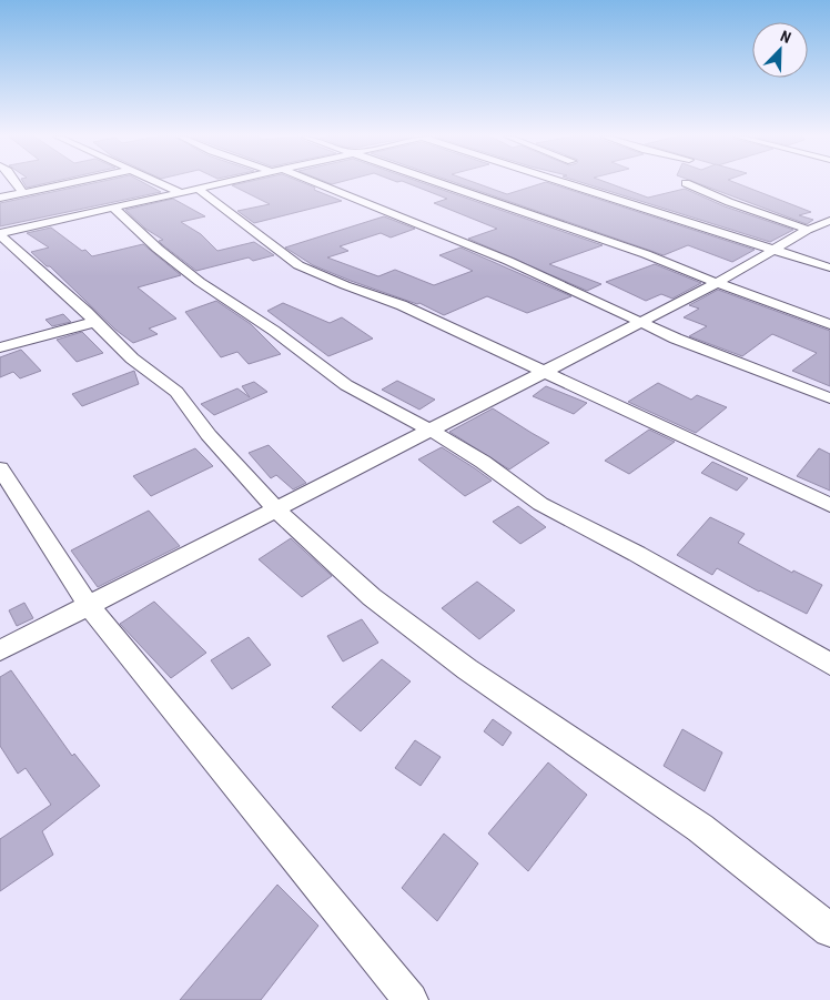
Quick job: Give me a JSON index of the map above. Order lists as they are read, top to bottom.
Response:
{
  "north": "top right"
}
